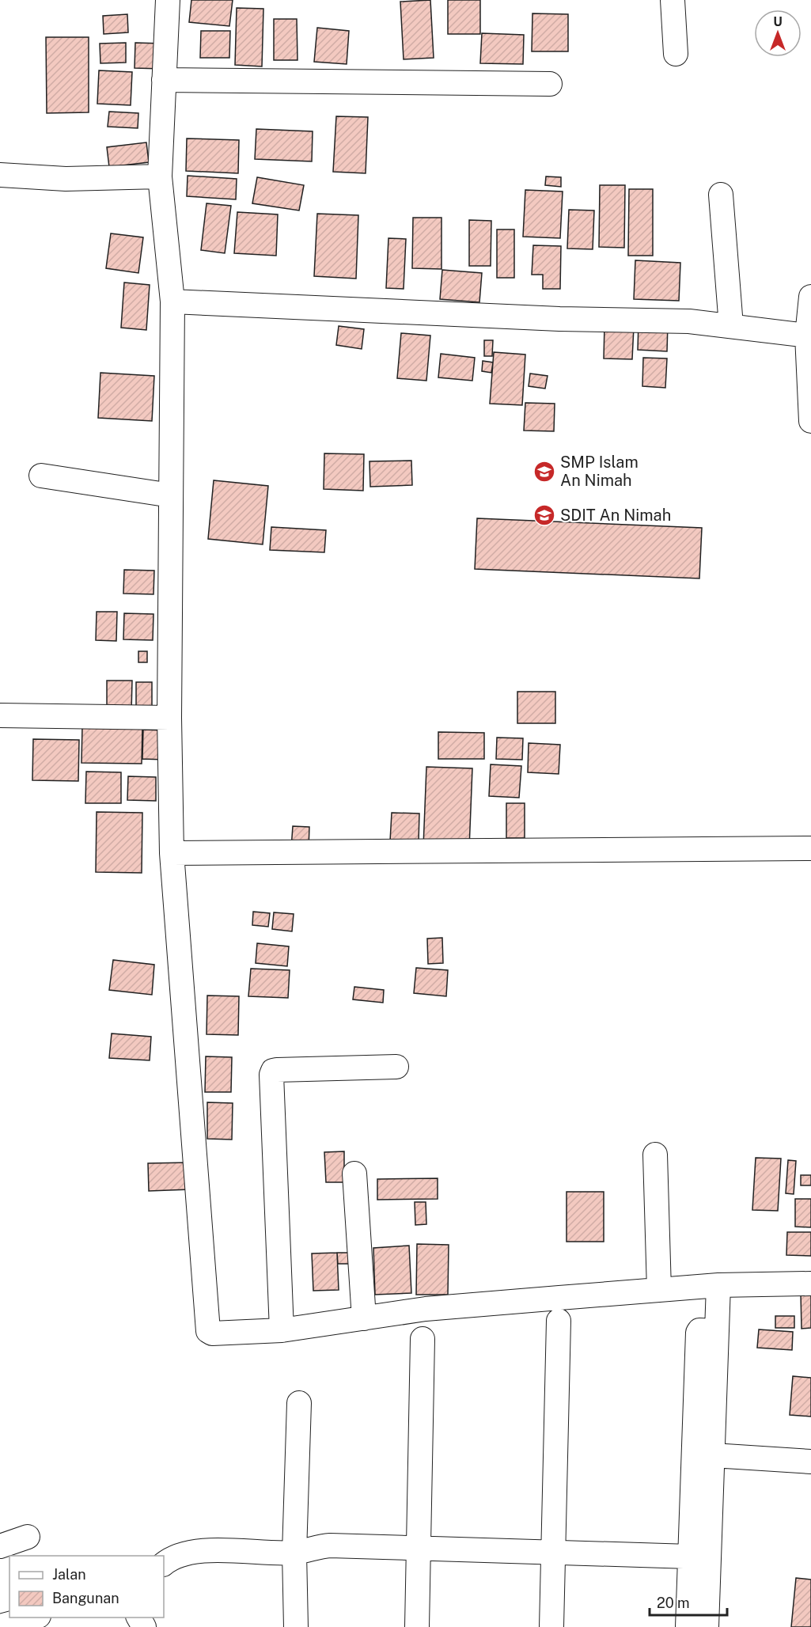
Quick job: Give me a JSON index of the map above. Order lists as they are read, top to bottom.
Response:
{
  "places": {
    "school or university": ["SMP Islam An Nimah", "SDIT An Nimah"]
  },
  "legend": ["Jalan", "Bangunan"],
  "scale_bar": "20 m",
  "north": "top"
}
